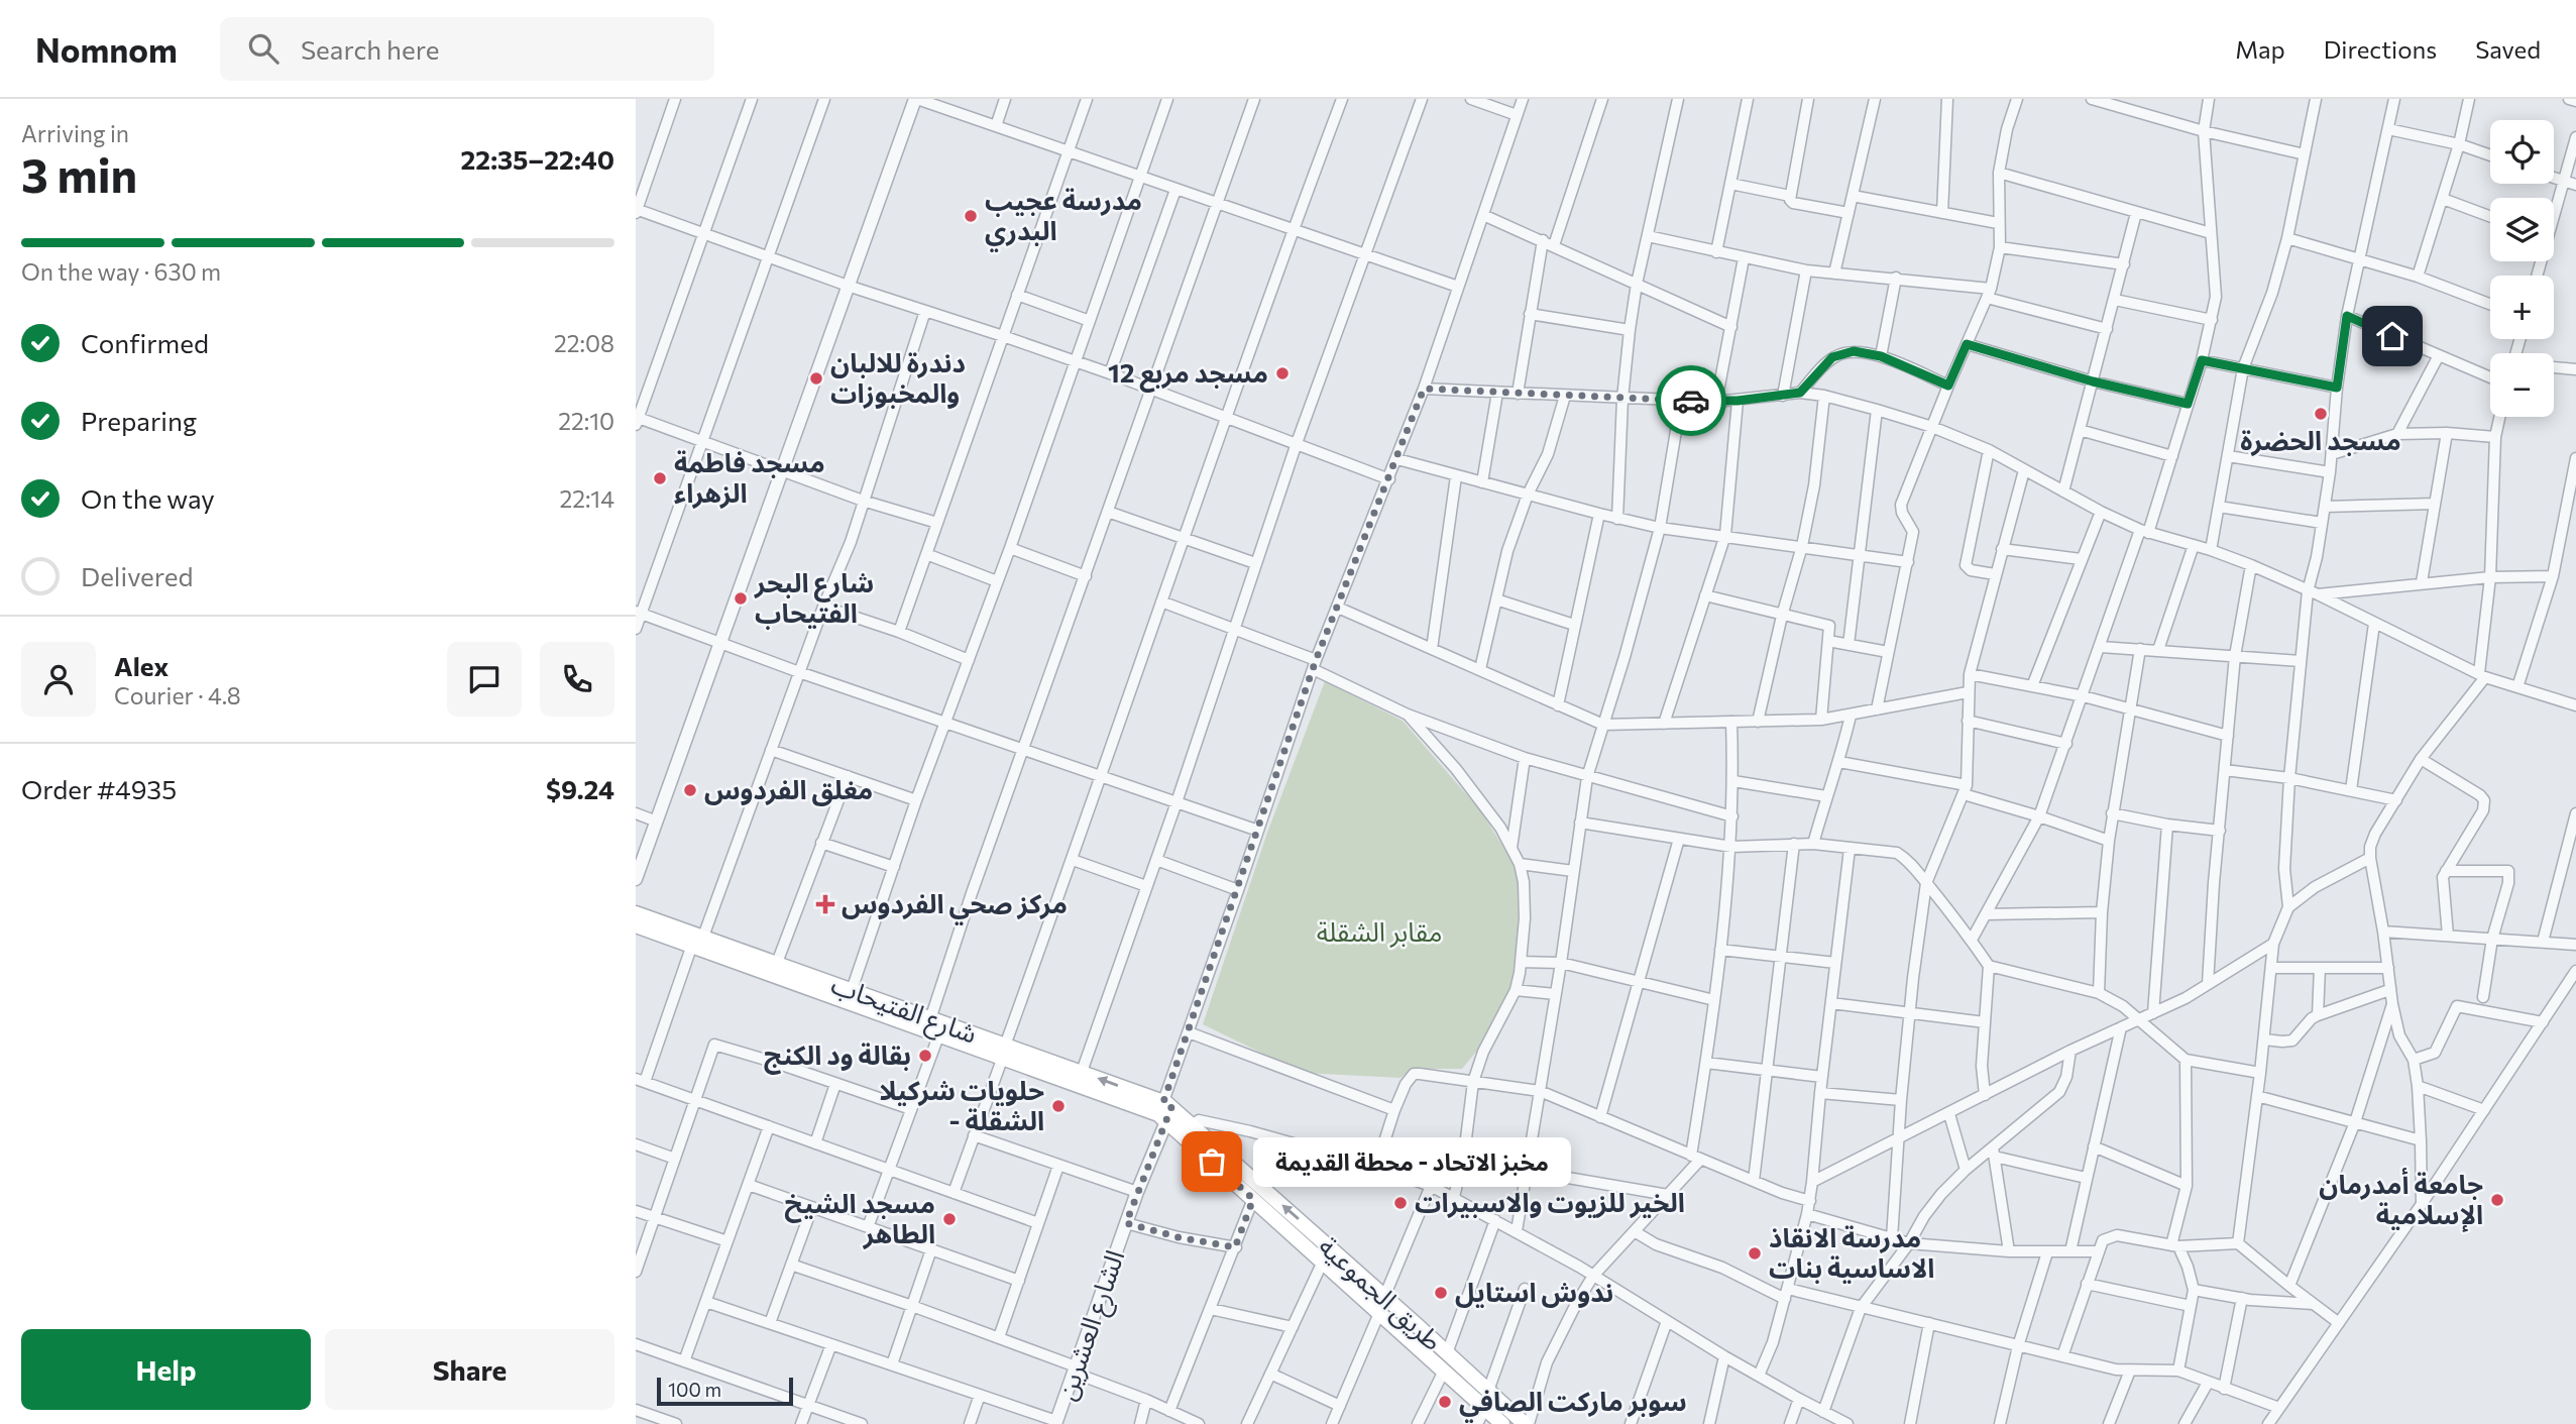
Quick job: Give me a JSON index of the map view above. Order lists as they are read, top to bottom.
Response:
{
  "streets": {
    "main road": ["شارع الفتيحاب", "طريق الجموعية"],
    "street": ["الشارع العشرين"]
  },
  "crossings": [
    ["شارع الفتيحاب", "الشارع العشرين"]
  ],
  "parks": ["مقابر الشقلة"],
  "places": {
    "other": [
      "مدرسة عجيب البدري",
      "مسجد مربع 12",
      "دندرة للالبان والمخبوزات",
      "مسجد الحضرة",
      "مسجد فاطمة الزهراء",
      "شارع البحر الفتيحاب",
      "مغلق الفردوس",
      "بقالة ود الكنج",
      "حلويات شركيلا - الشقلة",
      "مخبز الاتحاد - محطة القديمة",
      "جامعة أمدرمان الإسلامية",
      "الخير للزيوت والاسبيرات",
      "مسجد الشيخ الطاهر",
      "مدرسة الانقاذ الاساسية بنات",
      "ندوش استايل",
      "سوبر ماركت الصافي"
    ],
    "health": ["مركز صحي الفردوس"]
  },
  "scale_bar": "100 m",
  "page": {
    "header": "Nomnom",
    "search": "Search here",
    "nav": ["Map", "Directions", "Saved"],
    "heading": ["3 min", "Arriving in", "22:35–22:40"],
    "panel": [
      "Alex",
      "Courier · 4.8",
      "Order #4935",
      "$9.24"
    ],
    "map_buttons": ["+", "−"],
    "bar": "On the way · 630 m",
    "list": [
      ["Confirmed", "22:08"],
      ["Preparing", "22:10"],
      ["On the way", "22:14"],
      "Delivered"
    ],
    "bubble": "مخبز الاتحاد - محطة القديمة",
    "buttons": ["Help", "Share"],
    "scale": "100 m"
  }
}
